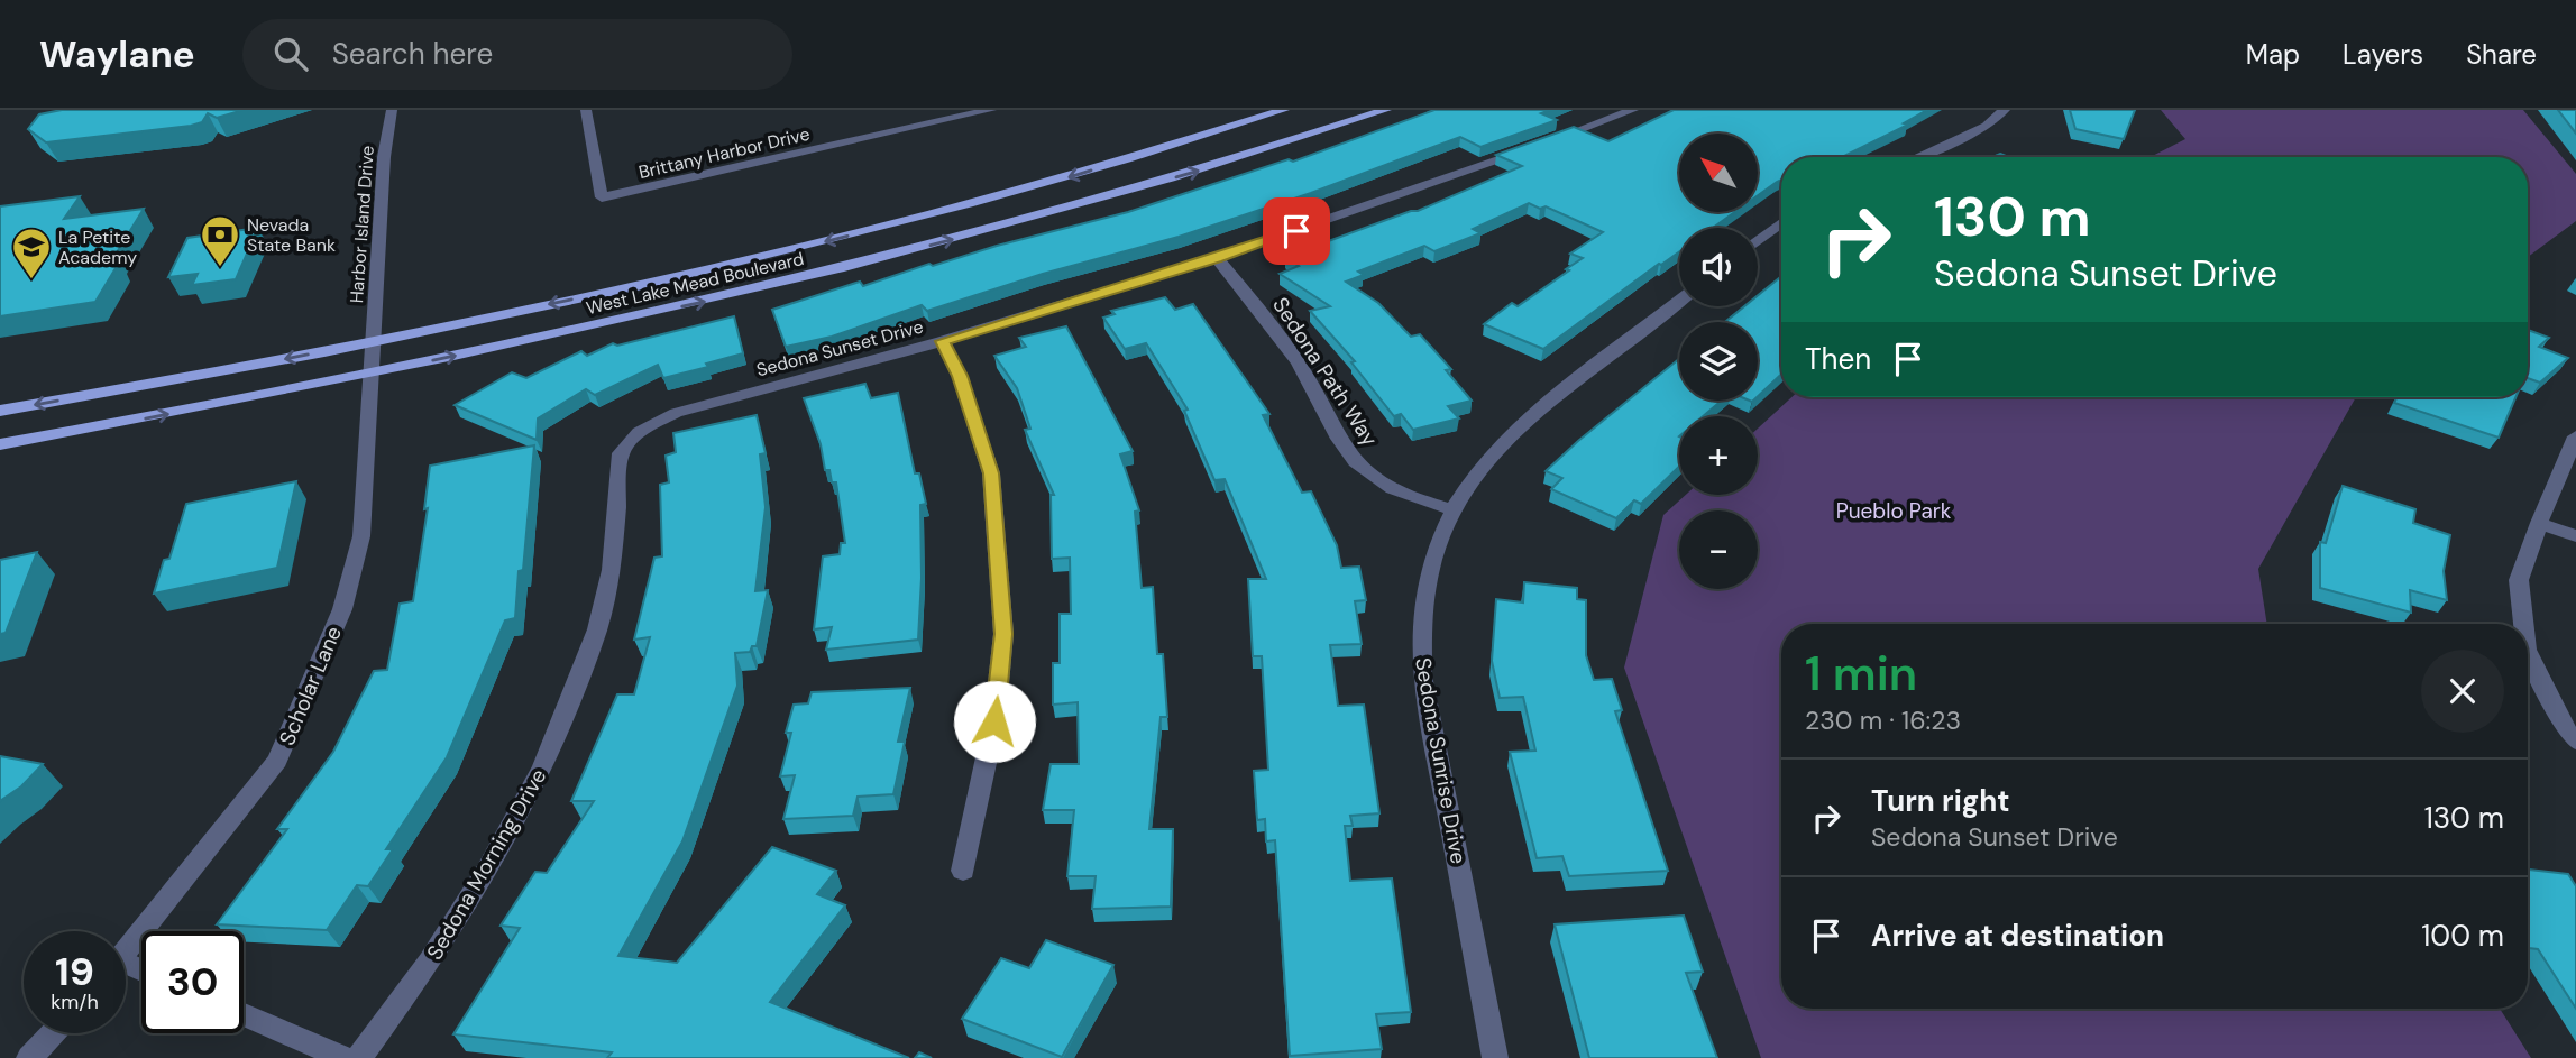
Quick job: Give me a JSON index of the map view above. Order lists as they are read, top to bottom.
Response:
{
  "streets": {
    "main road": ["West Lake Mead Boulevard"],
    "street": [
      "Brittany Harbor Drive",
      "Harbor Island Drive",
      "Sedona Sunset Drive",
      "Sedona Path Way",
      "Scholar Lane",
      "Sedona Sunrise Drive",
      "Sedona Morning Drive"
    ]
  },
  "crossings": [
    ["Harbor Island Drive", "West Lake Mead Boulevard"],
    ["Harbor Island Drive", "Scholar Lane"],
    ["West Lake Mead Boulevard", "Scholar Lane"],
    ["Sedona Sunset Drive", "Sedona Path Way"],
    ["Sedona Sunset Drive", "Sedona Morning Drive"],
    ["Sedona Path Way", "Sedona Sunrise Drive"]
  ],
  "parks": ["Pueblo Park"],
  "places": {
    "bank": ["Nevada State Bank"],
    "school or university": ["La Petite Academy"]
  },
  "north": "top left",
  "page": {
    "header": "Waylane",
    "search": "Search here",
    "nav": ["Map", "Layers", "Share"],
    "map_buttons": ["+", "−"],
    "turn": ["130 m", "Sedona Sunset Drive"],
    "then": "Then",
    "heading": ["1 min", "230 m · 16:23"],
    "list": [
      {
        "name": "Turn right",
        "note": "Sedona Sunset Drive",
        "value": "130 m"
      },
      {
        "name": "Arrive at destination",
        "value": "100 m"
      }
    ],
    "speed": "19 km/h",
    "limit": "30"
  }
}
